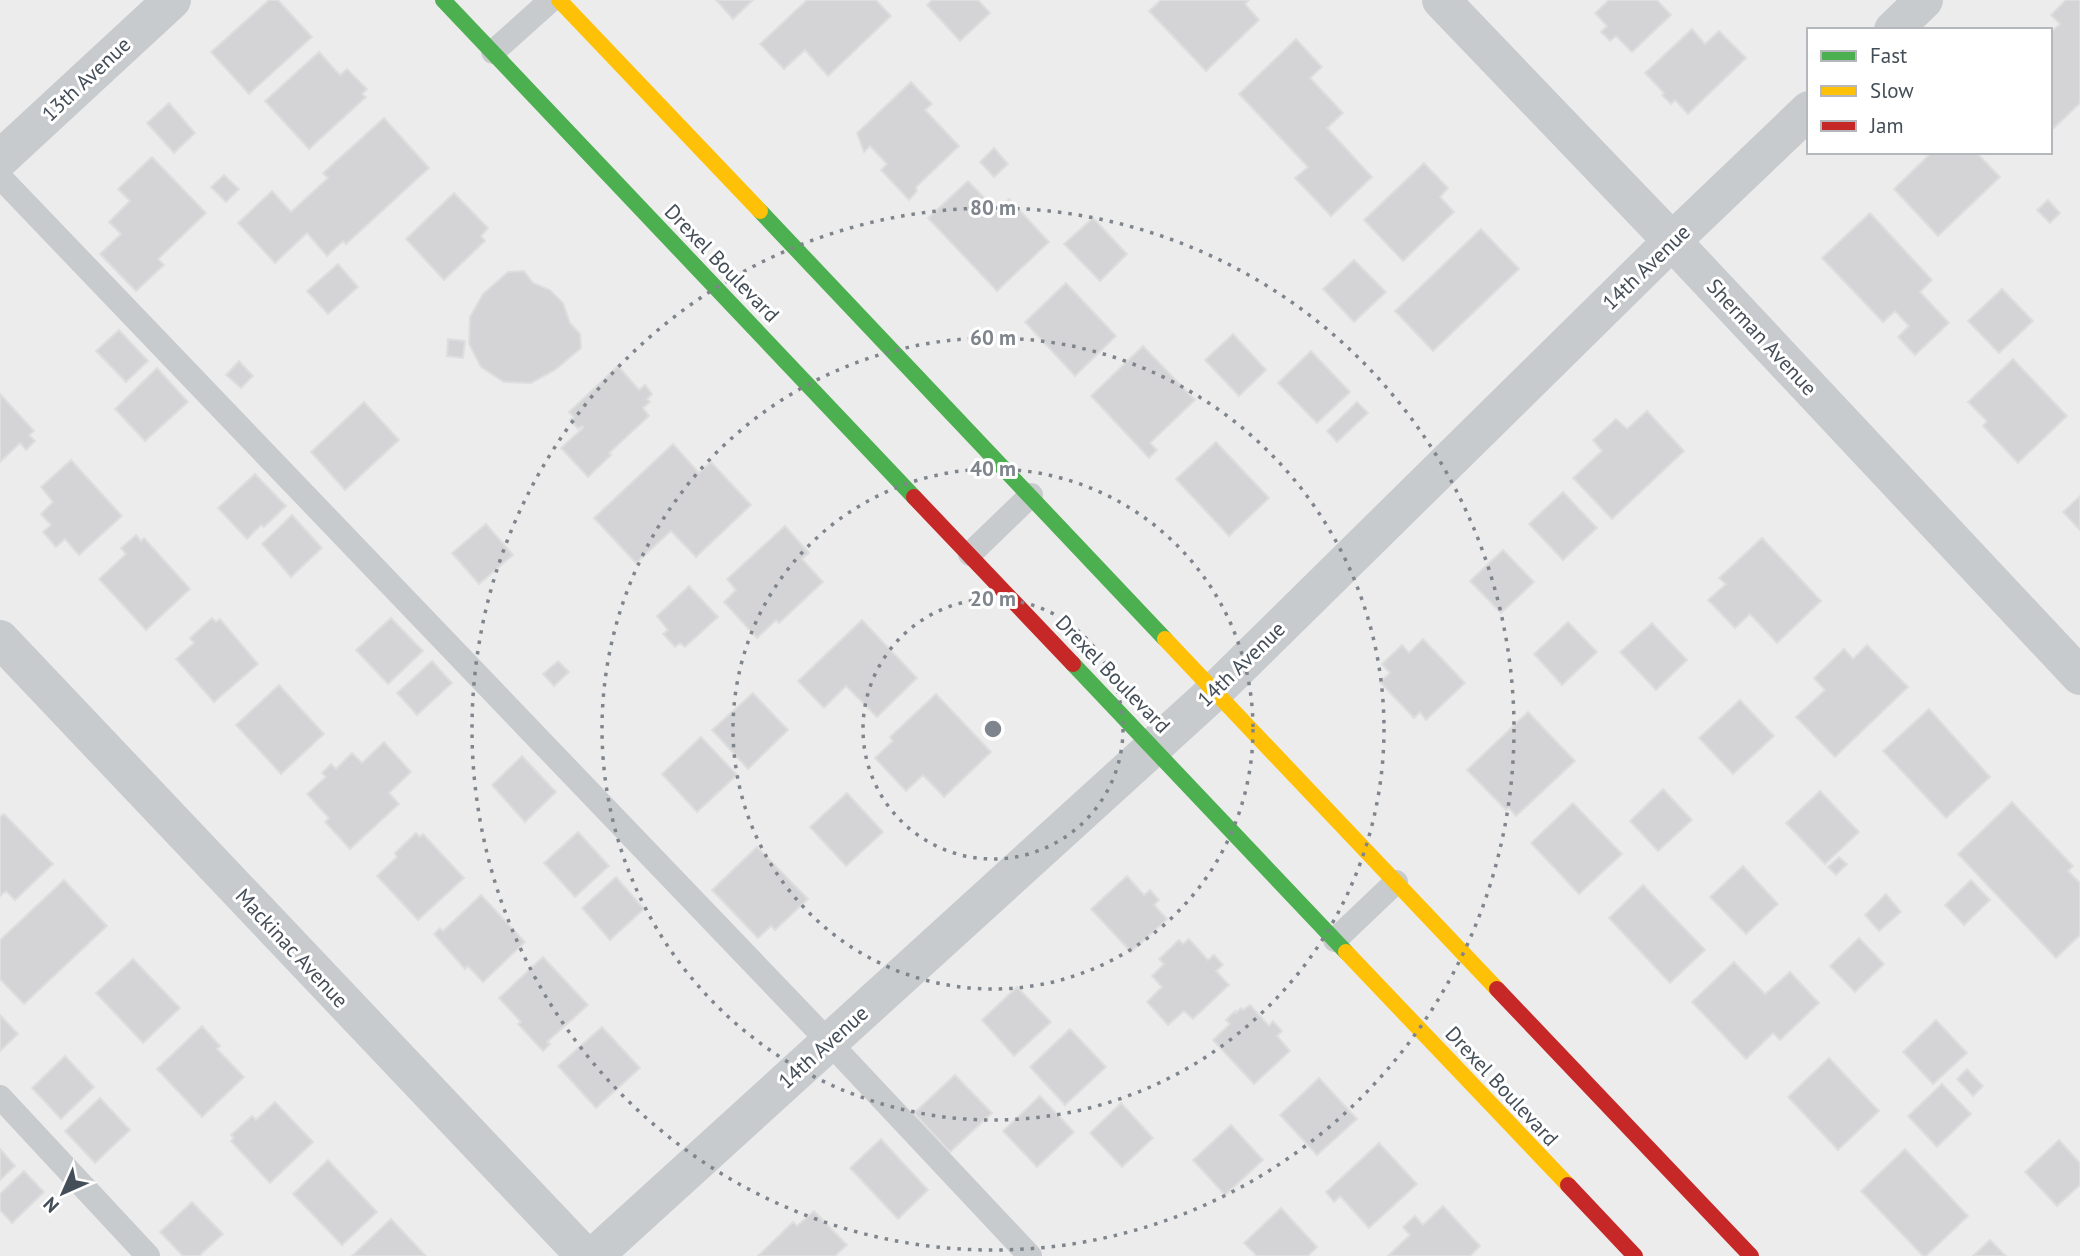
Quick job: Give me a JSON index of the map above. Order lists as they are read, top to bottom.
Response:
{
  "streets": {
    "street": [
      "13th Avenue",
      "Drexel Boulevard",
      "14th Avenue",
      "Sherman Avenue",
      "Mackinac Avenue"
    ]
  },
  "crossings": [
    ["Drexel Boulevard", "14th Avenue"],
    ["14th Avenue", "Sherman Avenue"]
  ],
  "legend": ["Fast", "Slow", "Jam"],
  "north": "bottom left",
  "rings": [
    "80 m",
    "60 m",
    "40 m",
    "20 m"
  ]
}
